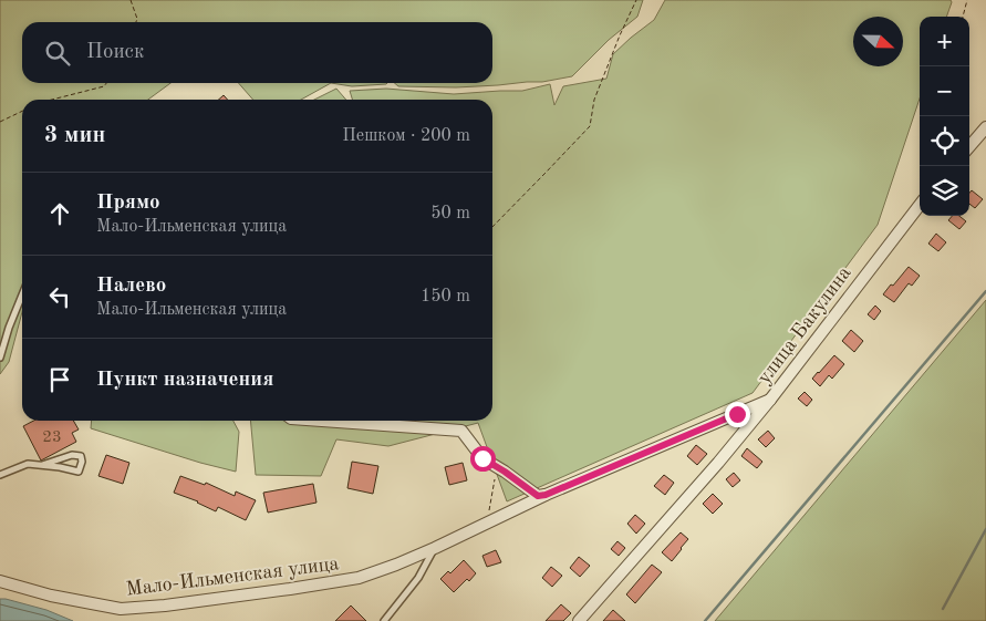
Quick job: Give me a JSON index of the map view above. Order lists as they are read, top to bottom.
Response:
{
  "streets": {
    "street": ["улица Бакулина", "Мало-Ильменская улица"]
  },
  "crossings": [
    ["улица Бакулина", "Мало-Ильменская улица"]
  ],
  "house_numbers": ["23"],
  "north": "right",
  "page": {
    "map_buttons": ["+", "−"],
    "search": "Поиск",
    "heading": ["3 мин", "Пешком · 200 m"],
    "list": [
      ["Прямо", "Мало-Ильменская улица", "50 m"],
      ["Налево", "Мало-Ильменская улица", "150 m"],
      "Пункт назначения"
    ]
  }
}
